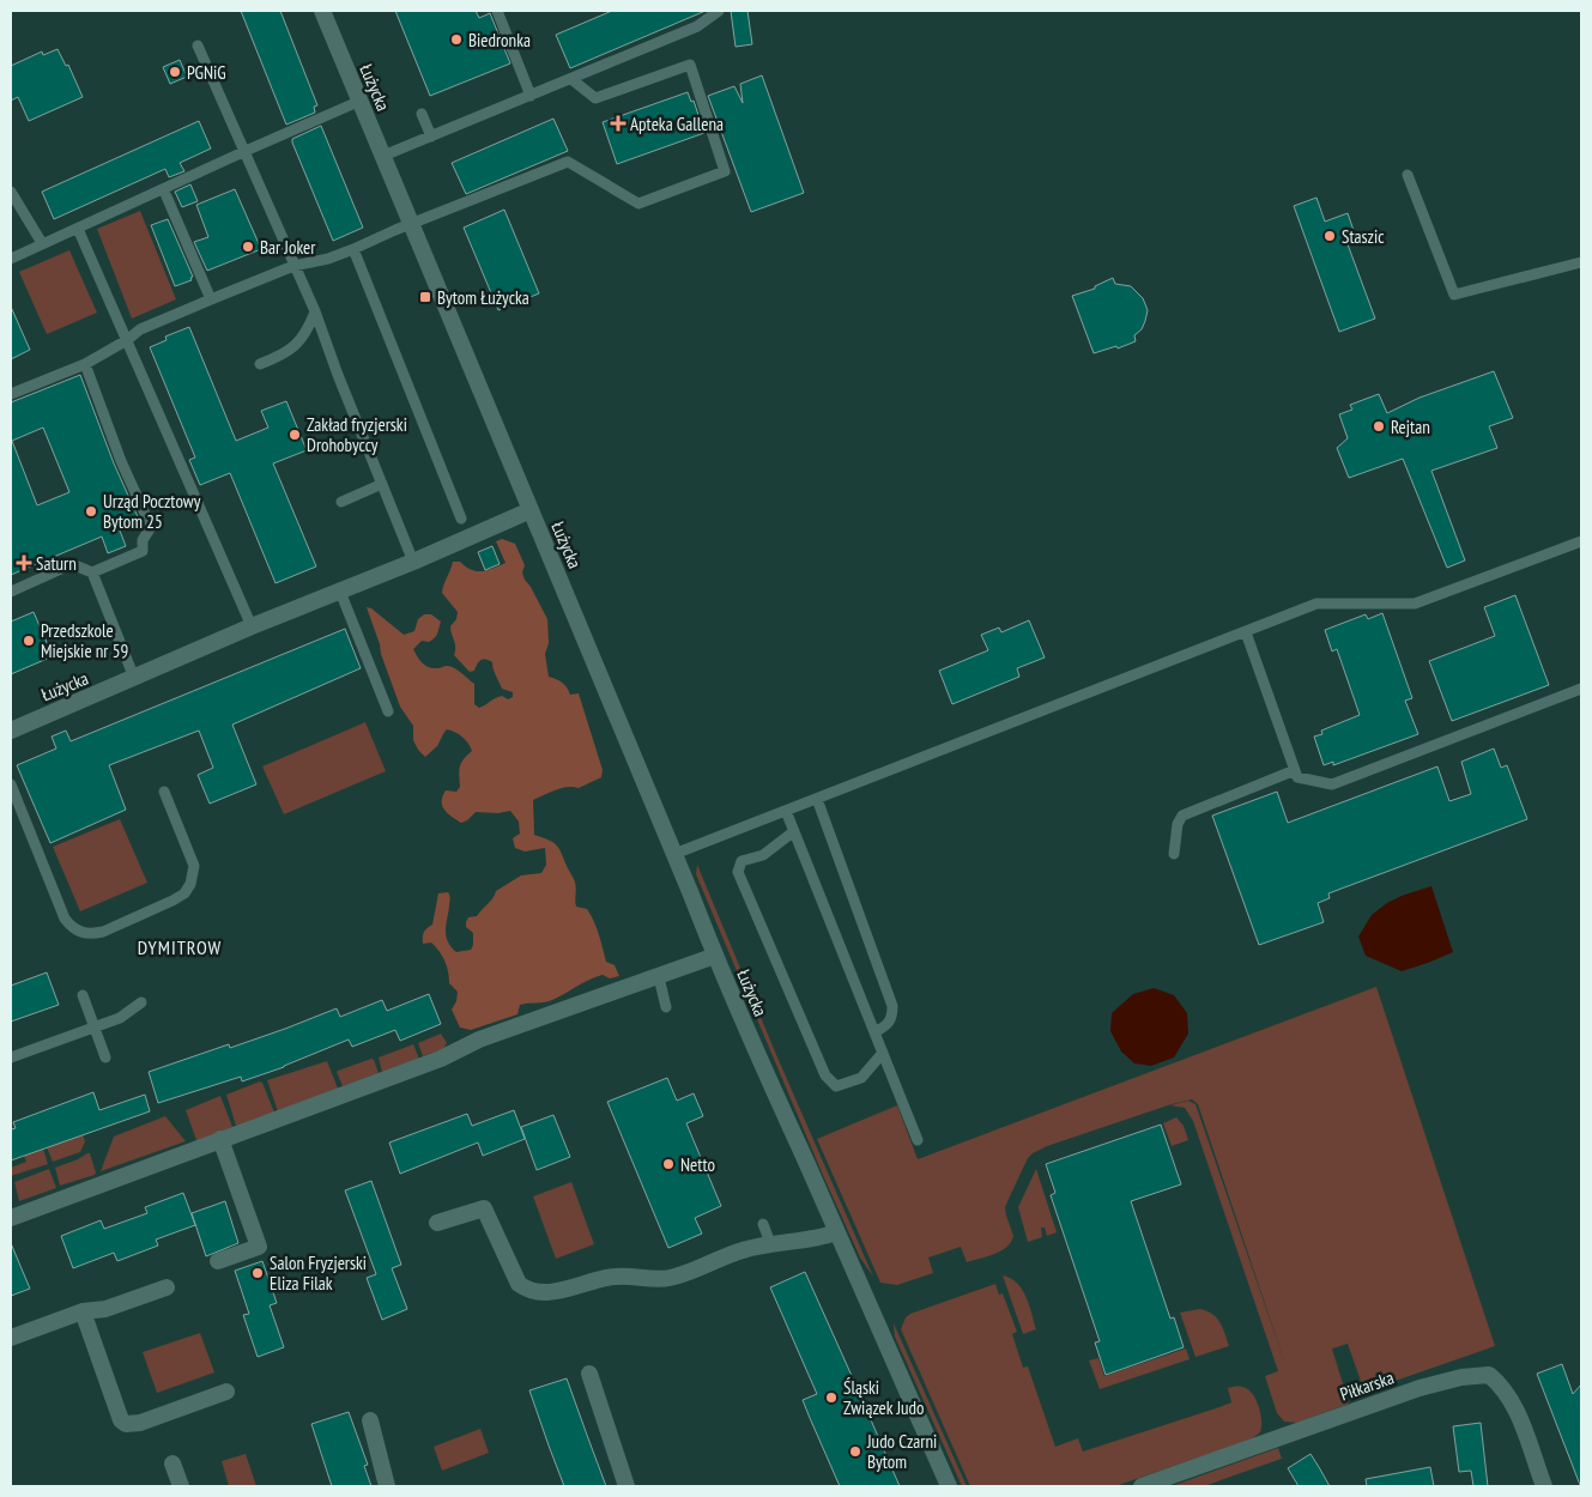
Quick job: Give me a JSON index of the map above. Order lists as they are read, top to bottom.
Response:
{
  "streets": {
    "street": ["Łużycka", "Piłkarska"]
  },
  "districts": ["DYMITROW"],
  "places": {
    "other": [
      "Biedronka",
      "PGNiG",
      "Staszic",
      "Bar Joker",
      "Rejtan",
      "Zakład fryzjerski Drohobyccy",
      "Urząd Pocztowy Bytom 25",
      "Przedszkole Miejskie nr 59",
      "Netto",
      "Salon Fryzjerski Eliza Filak",
      "Śląski Związek Judo",
      "Judo Czarni Bytom"
    ],
    "health": ["Apteka Gallena", "Saturn"],
    "transit": ["Bytom Łużycka"]
  }
}
